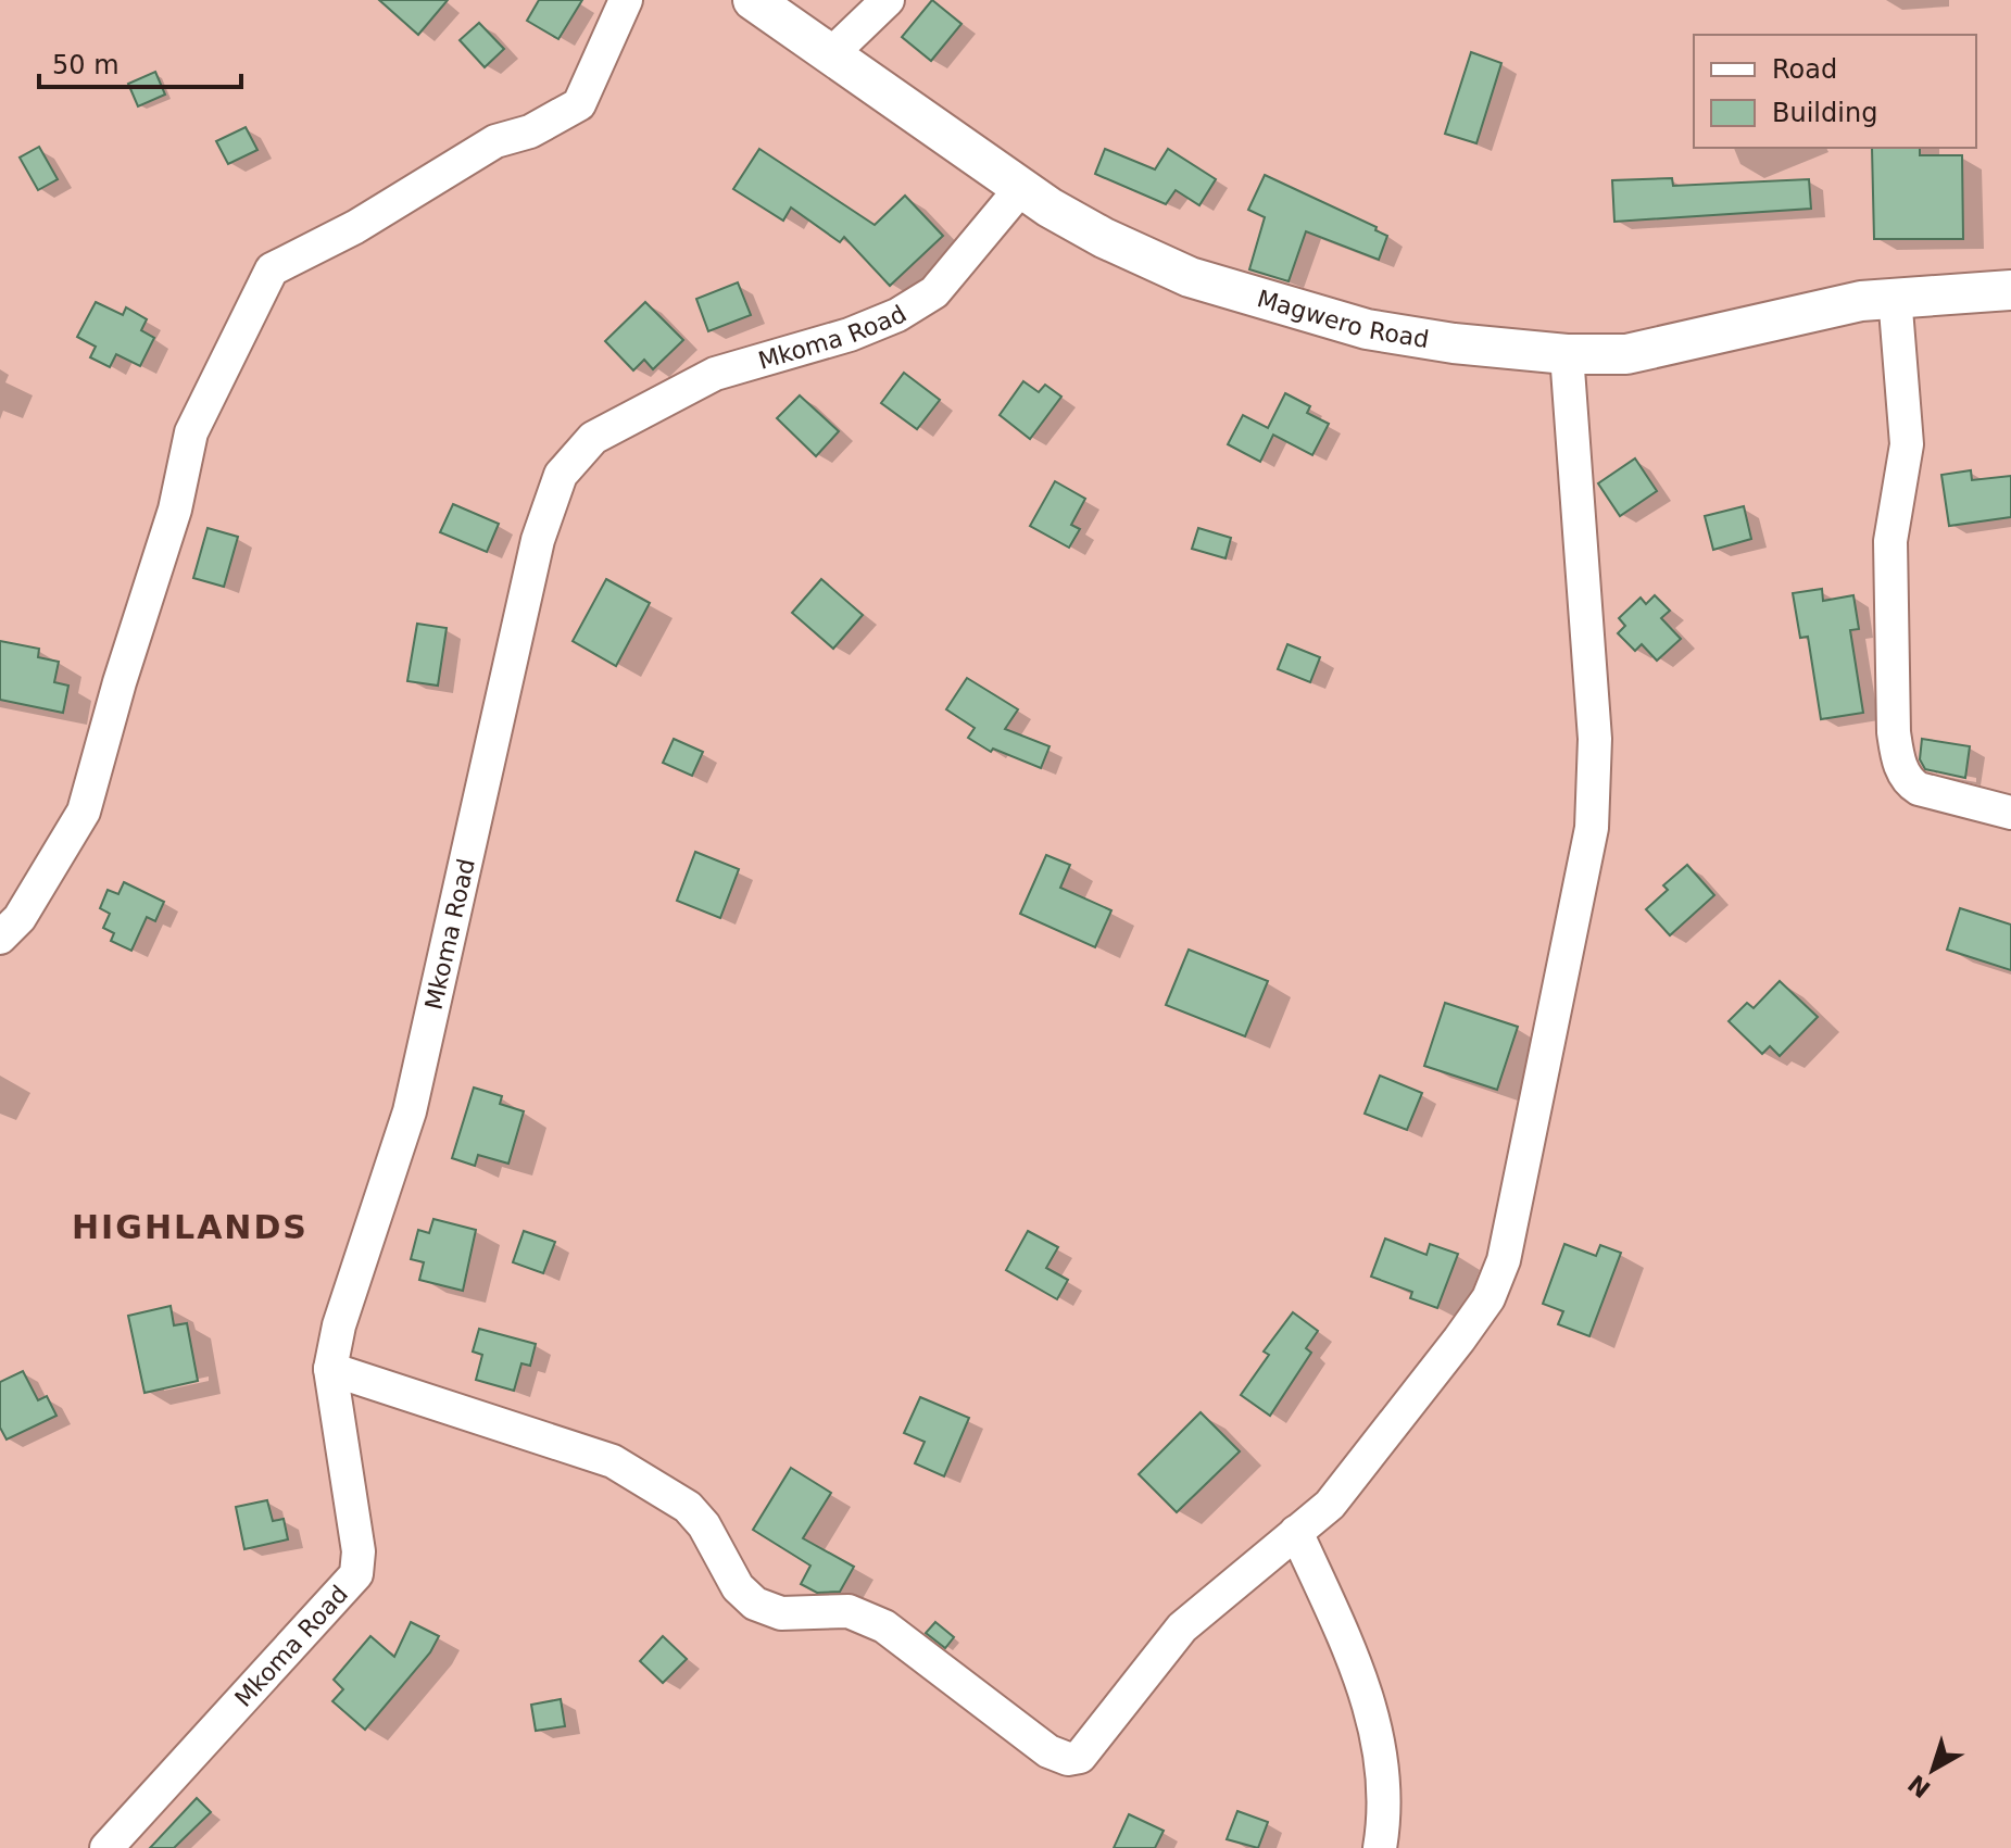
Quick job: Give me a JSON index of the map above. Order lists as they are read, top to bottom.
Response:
{
  "streets": {
    "street": ["Magwero Road", "Mkoma Road"]
  },
  "crossings": [
    ["Magwero Road", "Mkoma Road"]
  ],
  "districts": ["HIGHLANDS"],
  "legend": ["Road", "Building"],
  "scale_bar": "50 m",
  "north": "bottom left"
}
